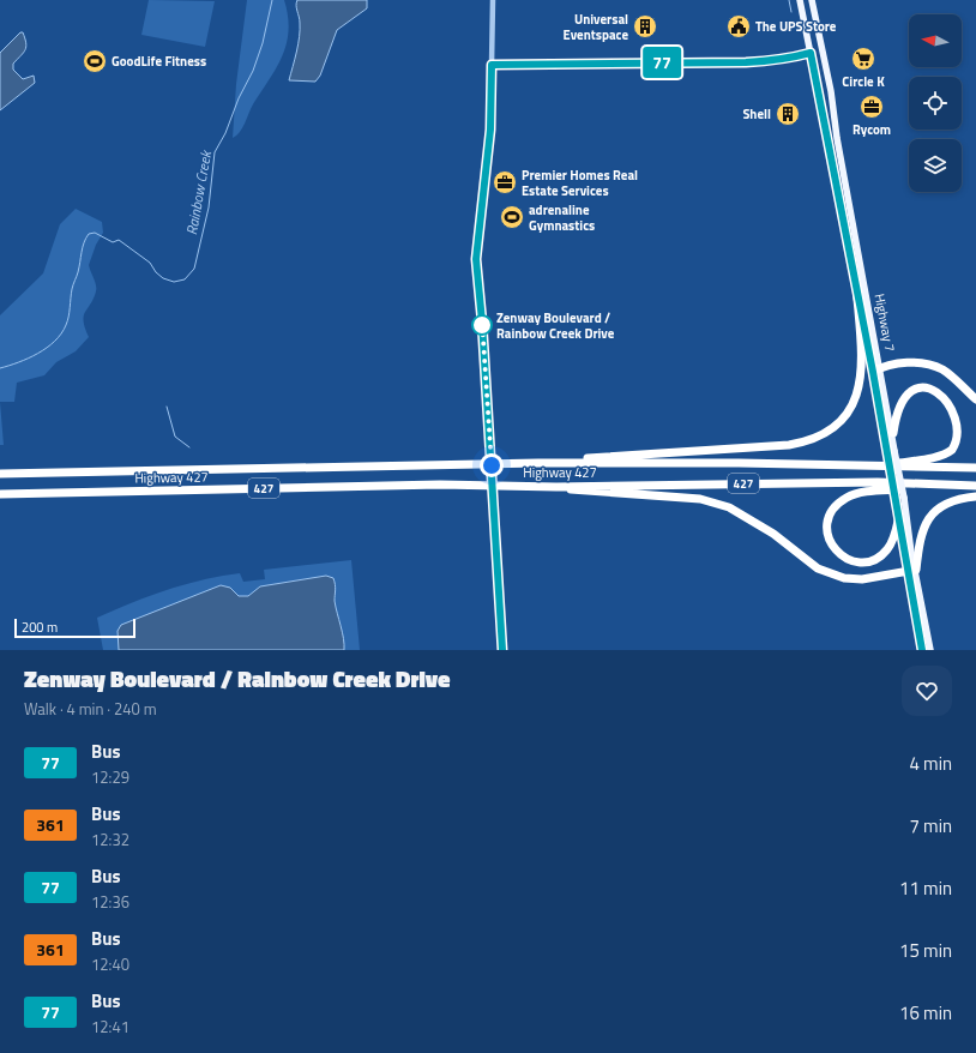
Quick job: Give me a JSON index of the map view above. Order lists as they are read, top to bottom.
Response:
{
  "streets": {
    "highway": ["Highway 427", "427"],
    "main road": ["Highway 7"]
  },
  "water": ["Rainbow Creek"],
  "places": {
    "building": ["Universal Eventspace", "Shell"],
    "public building": ["The UPS Store"],
    "supermarket": ["Circle K"],
    "sports": ["GoodLife Fitness", "adrenaline Gymnastics"],
    "office": ["Rycom", "Premier Homes Real Estate Services"],
    "other": ["Zenway Boulevard / Rainbow Creek Drive"]
  },
  "lines": ["bus line 77"],
  "scale_bar": "200 m",
  "north": "left",
  "page": {
    "on_map": "77",
    "scale": "200 m",
    "heading": ["Zenway Boulevard / Rainbow Creek Drive", "Walk · 4 min · 240 m"],
    "list": [
      {
        "mark": "77",
        "name": "Bus",
        "note": "12:29",
        "value": "4 min"
      },
      {
        "mark": "361",
        "name": "Bus",
        "note": "12:32",
        "value": "7 min"
      },
      {
        "mark": "77",
        "name": "Bus",
        "note": "12:36",
        "value": "11 min"
      },
      {
        "mark": "361",
        "name": "Bus",
        "note": "12:40",
        "value": "15 min"
      },
      {
        "mark": "77",
        "name": "Bus",
        "note": "12:41",
        "value": "16 min"
      }
    ]
  }
}
